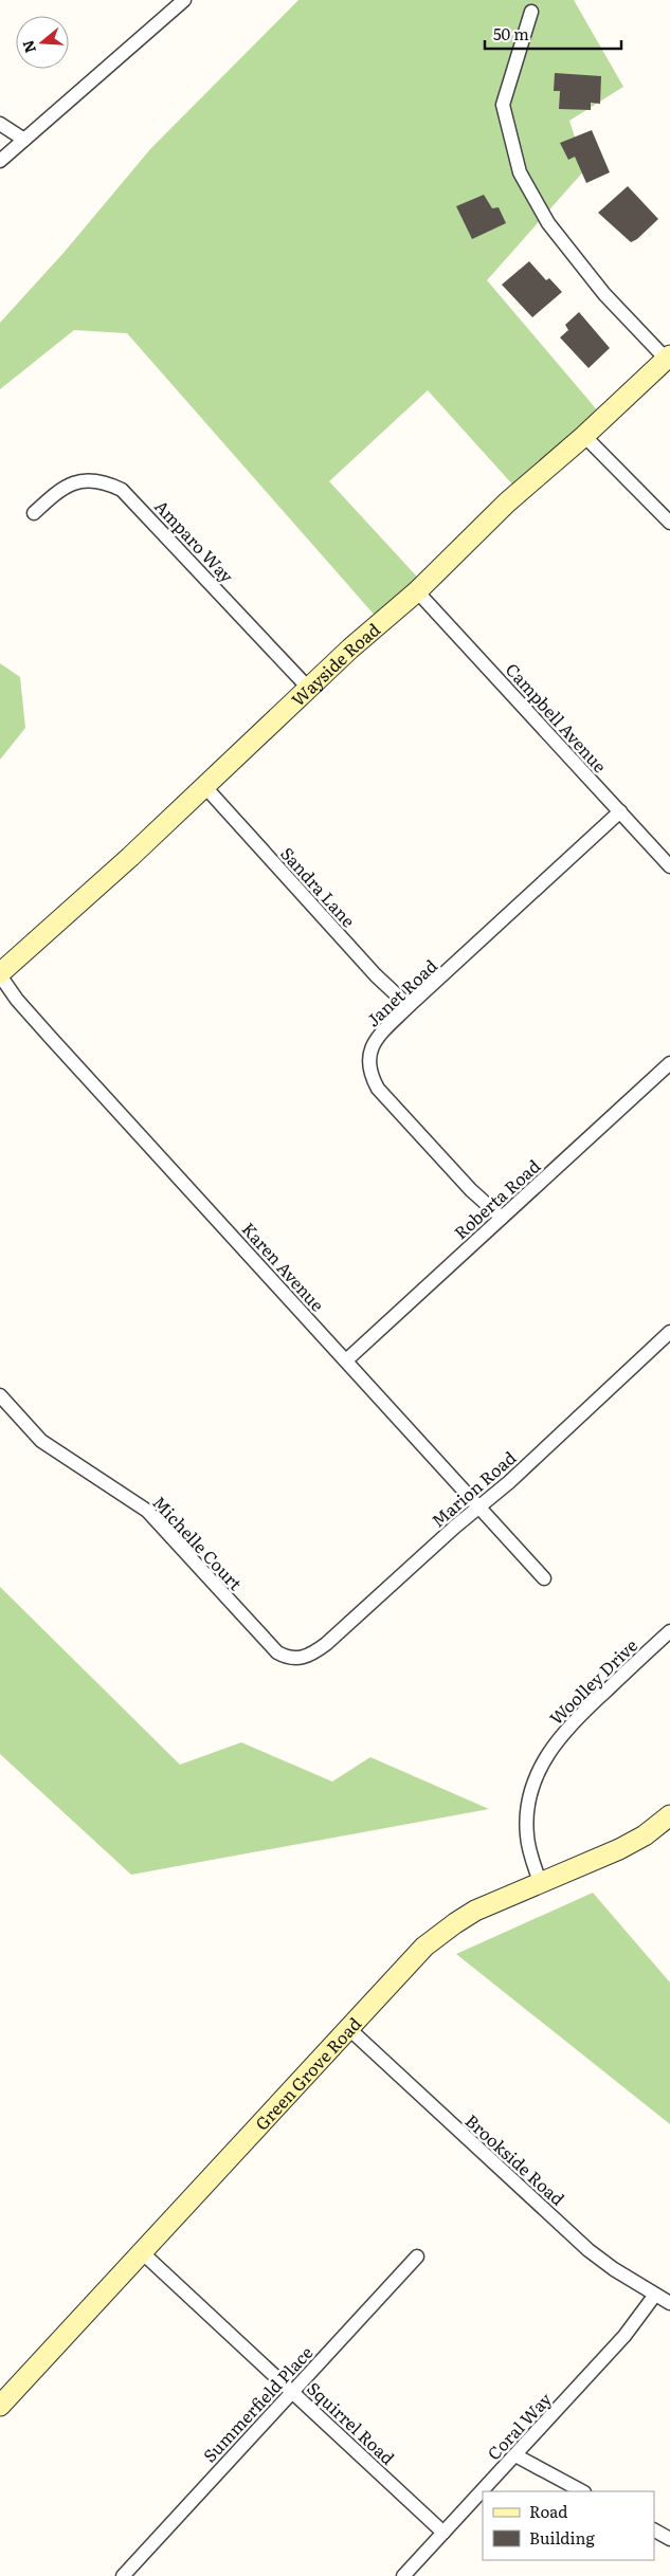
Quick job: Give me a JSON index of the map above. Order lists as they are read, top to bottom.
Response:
{
  "streets": {
    "street": [
      "Amparo Way",
      "Wayside Road",
      "Campbell Avenue",
      "Sandra Lane",
      "Janet Road",
      "Roberta Road",
      "Karen Avenue",
      "Marion Road",
      "Michelle Court",
      "Woolley Drive",
      "Green Grove Road",
      "Brookside Road",
      "Summerfield Place",
      "Squirrel Road",
      "Coral Way"
    ]
  },
  "crossings": [
    ["Amparo Way", "Wayside Road"],
    ["Wayside Road", "Campbell Avenue"],
    ["Wayside Road", "Sandra Lane"],
    ["Wayside Road", "Karen Avenue"],
    ["Campbell Avenue", "Janet Road"],
    ["Sandra Lane", "Janet Road"],
    ["Janet Road", "Roberta Road"],
    ["Roberta Road", "Karen Avenue"],
    ["Karen Avenue", "Marion Road"],
    ["Marion Road", "Michelle Court"],
    ["Woolley Drive", "Green Grove Road"],
    ["Green Grove Road", "Brookside Road"],
    ["Green Grove Road", "Squirrel Road"],
    ["Brookside Road", "Coral Way"],
    ["Summerfield Place", "Squirrel Road"],
    ["Squirrel Road", "Coral Way"]
  ],
  "legend": ["Road", "Building"],
  "scale_bar": "50 m",
  "north": "left"
}
